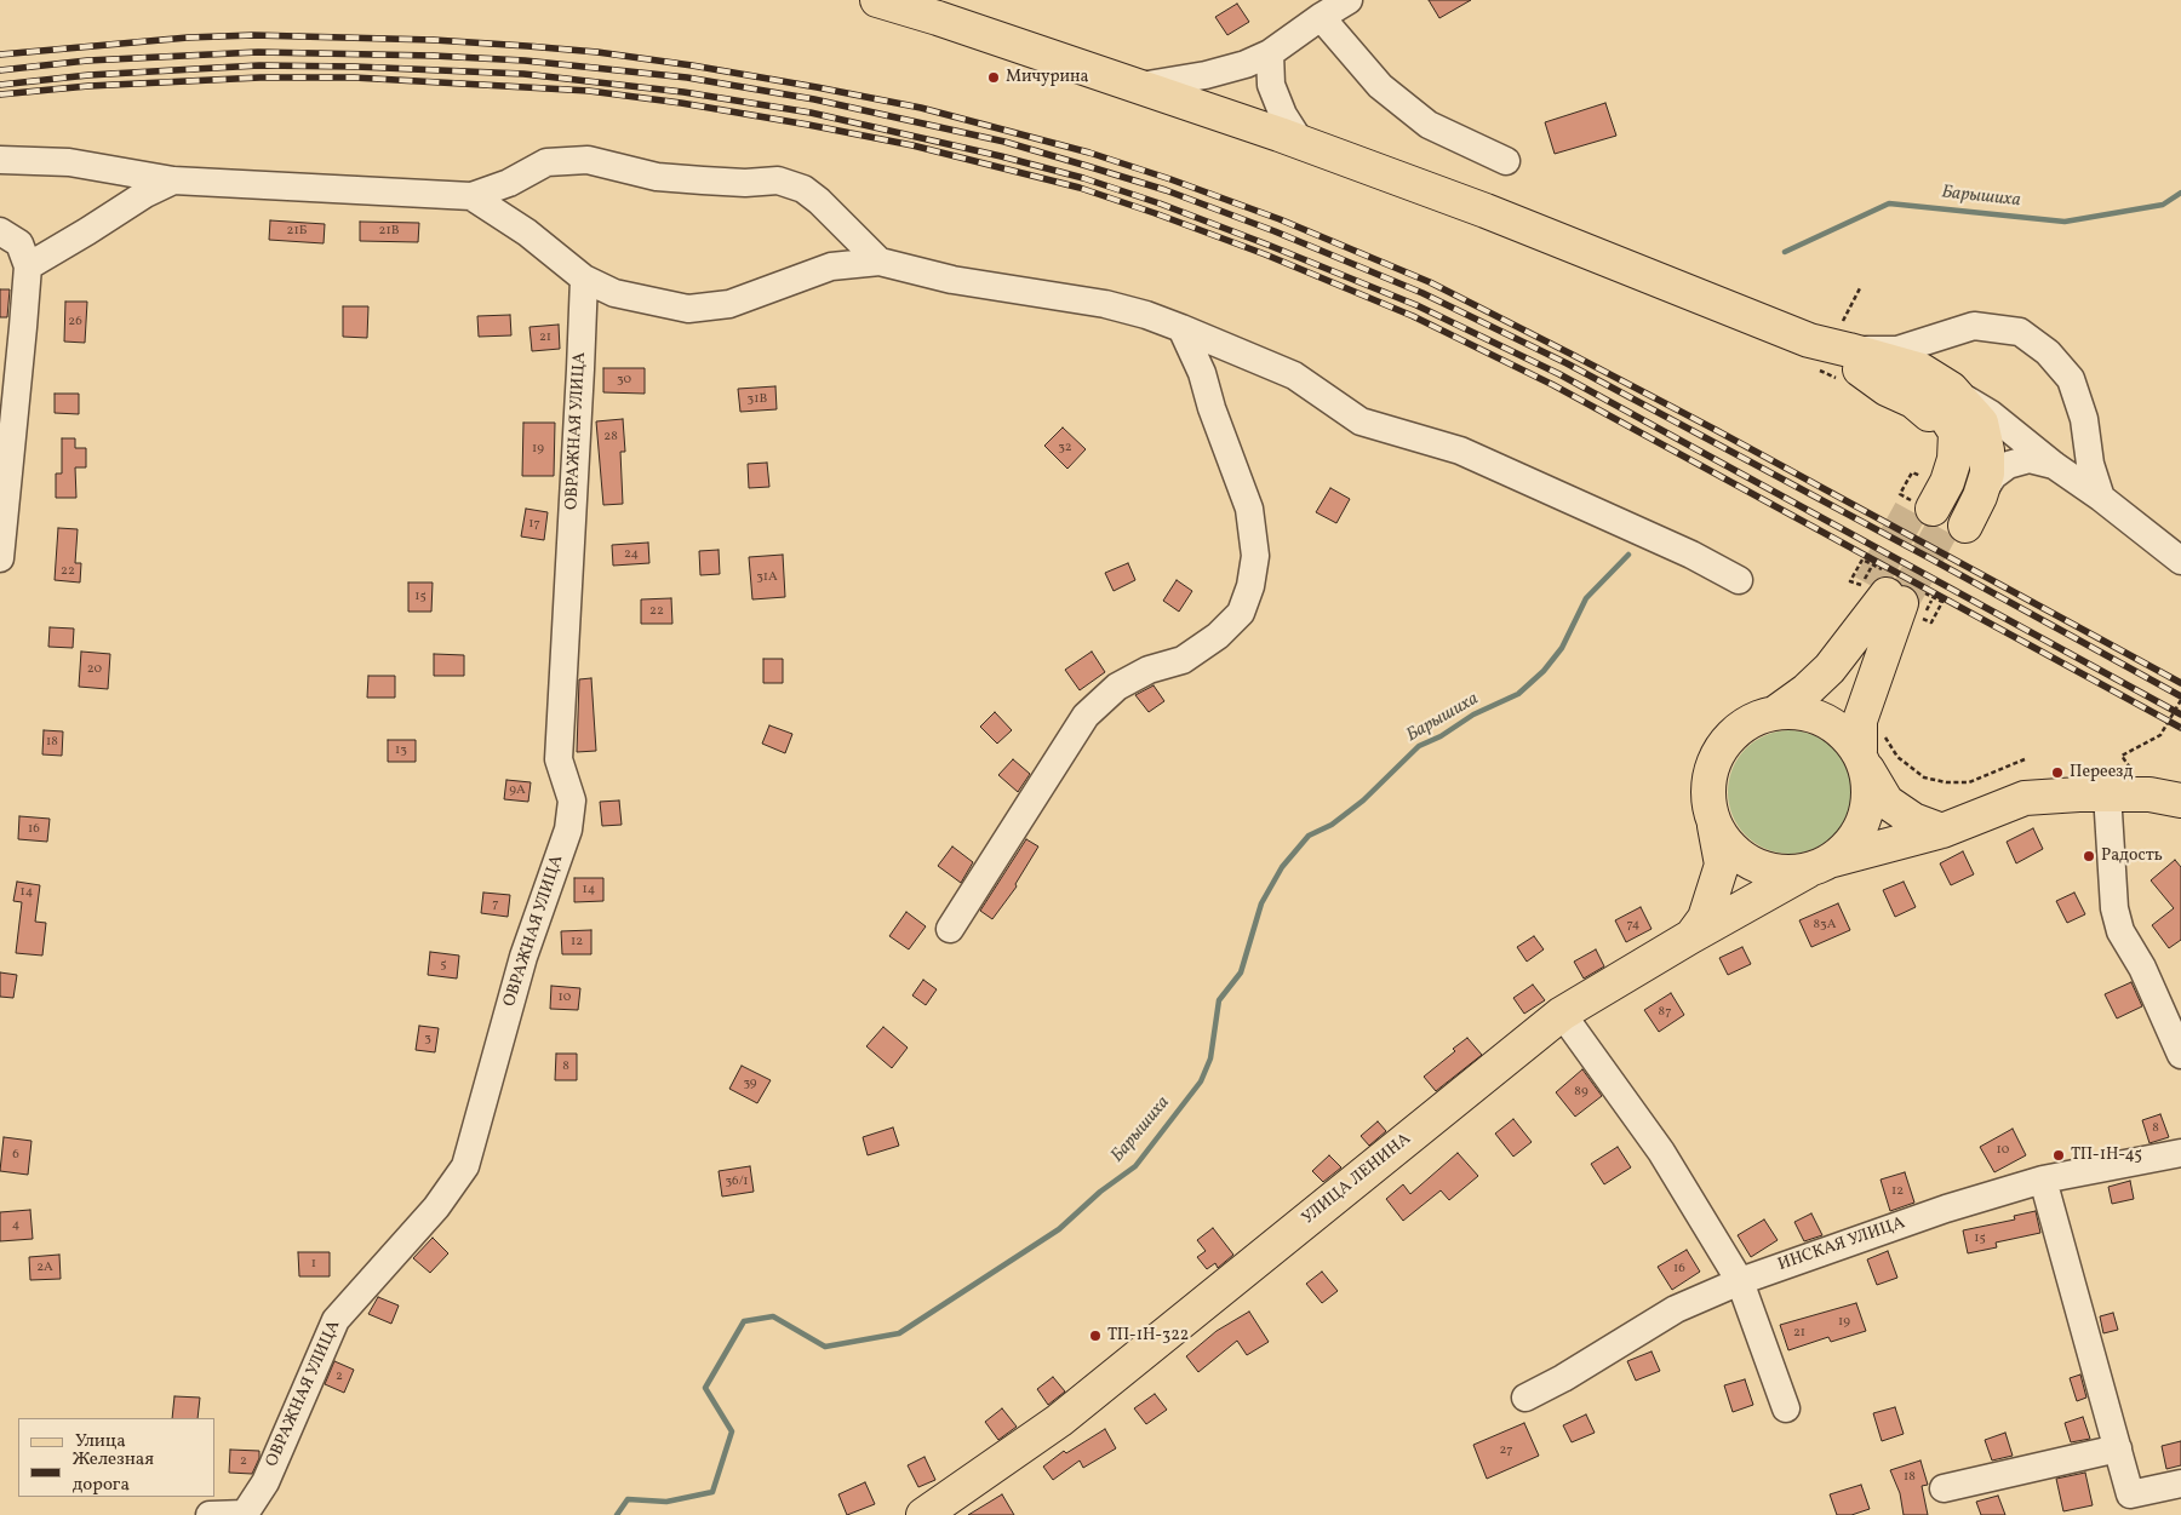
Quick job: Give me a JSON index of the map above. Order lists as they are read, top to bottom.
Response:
{
  "streets": {
    "main road": ["УЛИЦА ЛЕНИНА"],
    "street": ["ОВРАЖНАЯ УЛИЦА", "ИНСКАЯ УЛИЦА"]
  },
  "water": ["Барышиха"],
  "places": [
    "Мичурина",
    "Переезд",
    "Радость",
    "ТП-1Н-45",
    "ТП-1Н-322"
  ],
  "house_numbers": [
    "21Б",
    "21В",
    "26",
    "21",
    "30",
    "31В",
    "28",
    "32",
    "19",
    "17",
    "24",
    "22",
    "31А",
    "15",
    "22",
    "20",
    "18",
    "13",
    "9А",
    "16",
    "14",
    "14",
    "7",
    "74",
    "83А",
    "12",
    "5",
    "10",
    "87",
    "3",
    "8",
    "39",
    "89",
    "8",
    "10",
    "6",
    "36/1",
    "12",
    "4",
    "15",
    "1",
    "2А",
    "16",
    "19",
    "21",
    "2",
    "27",
    "2",
    "18"
  ],
  "legend": ["Улица", "Железная дорога"]
}
